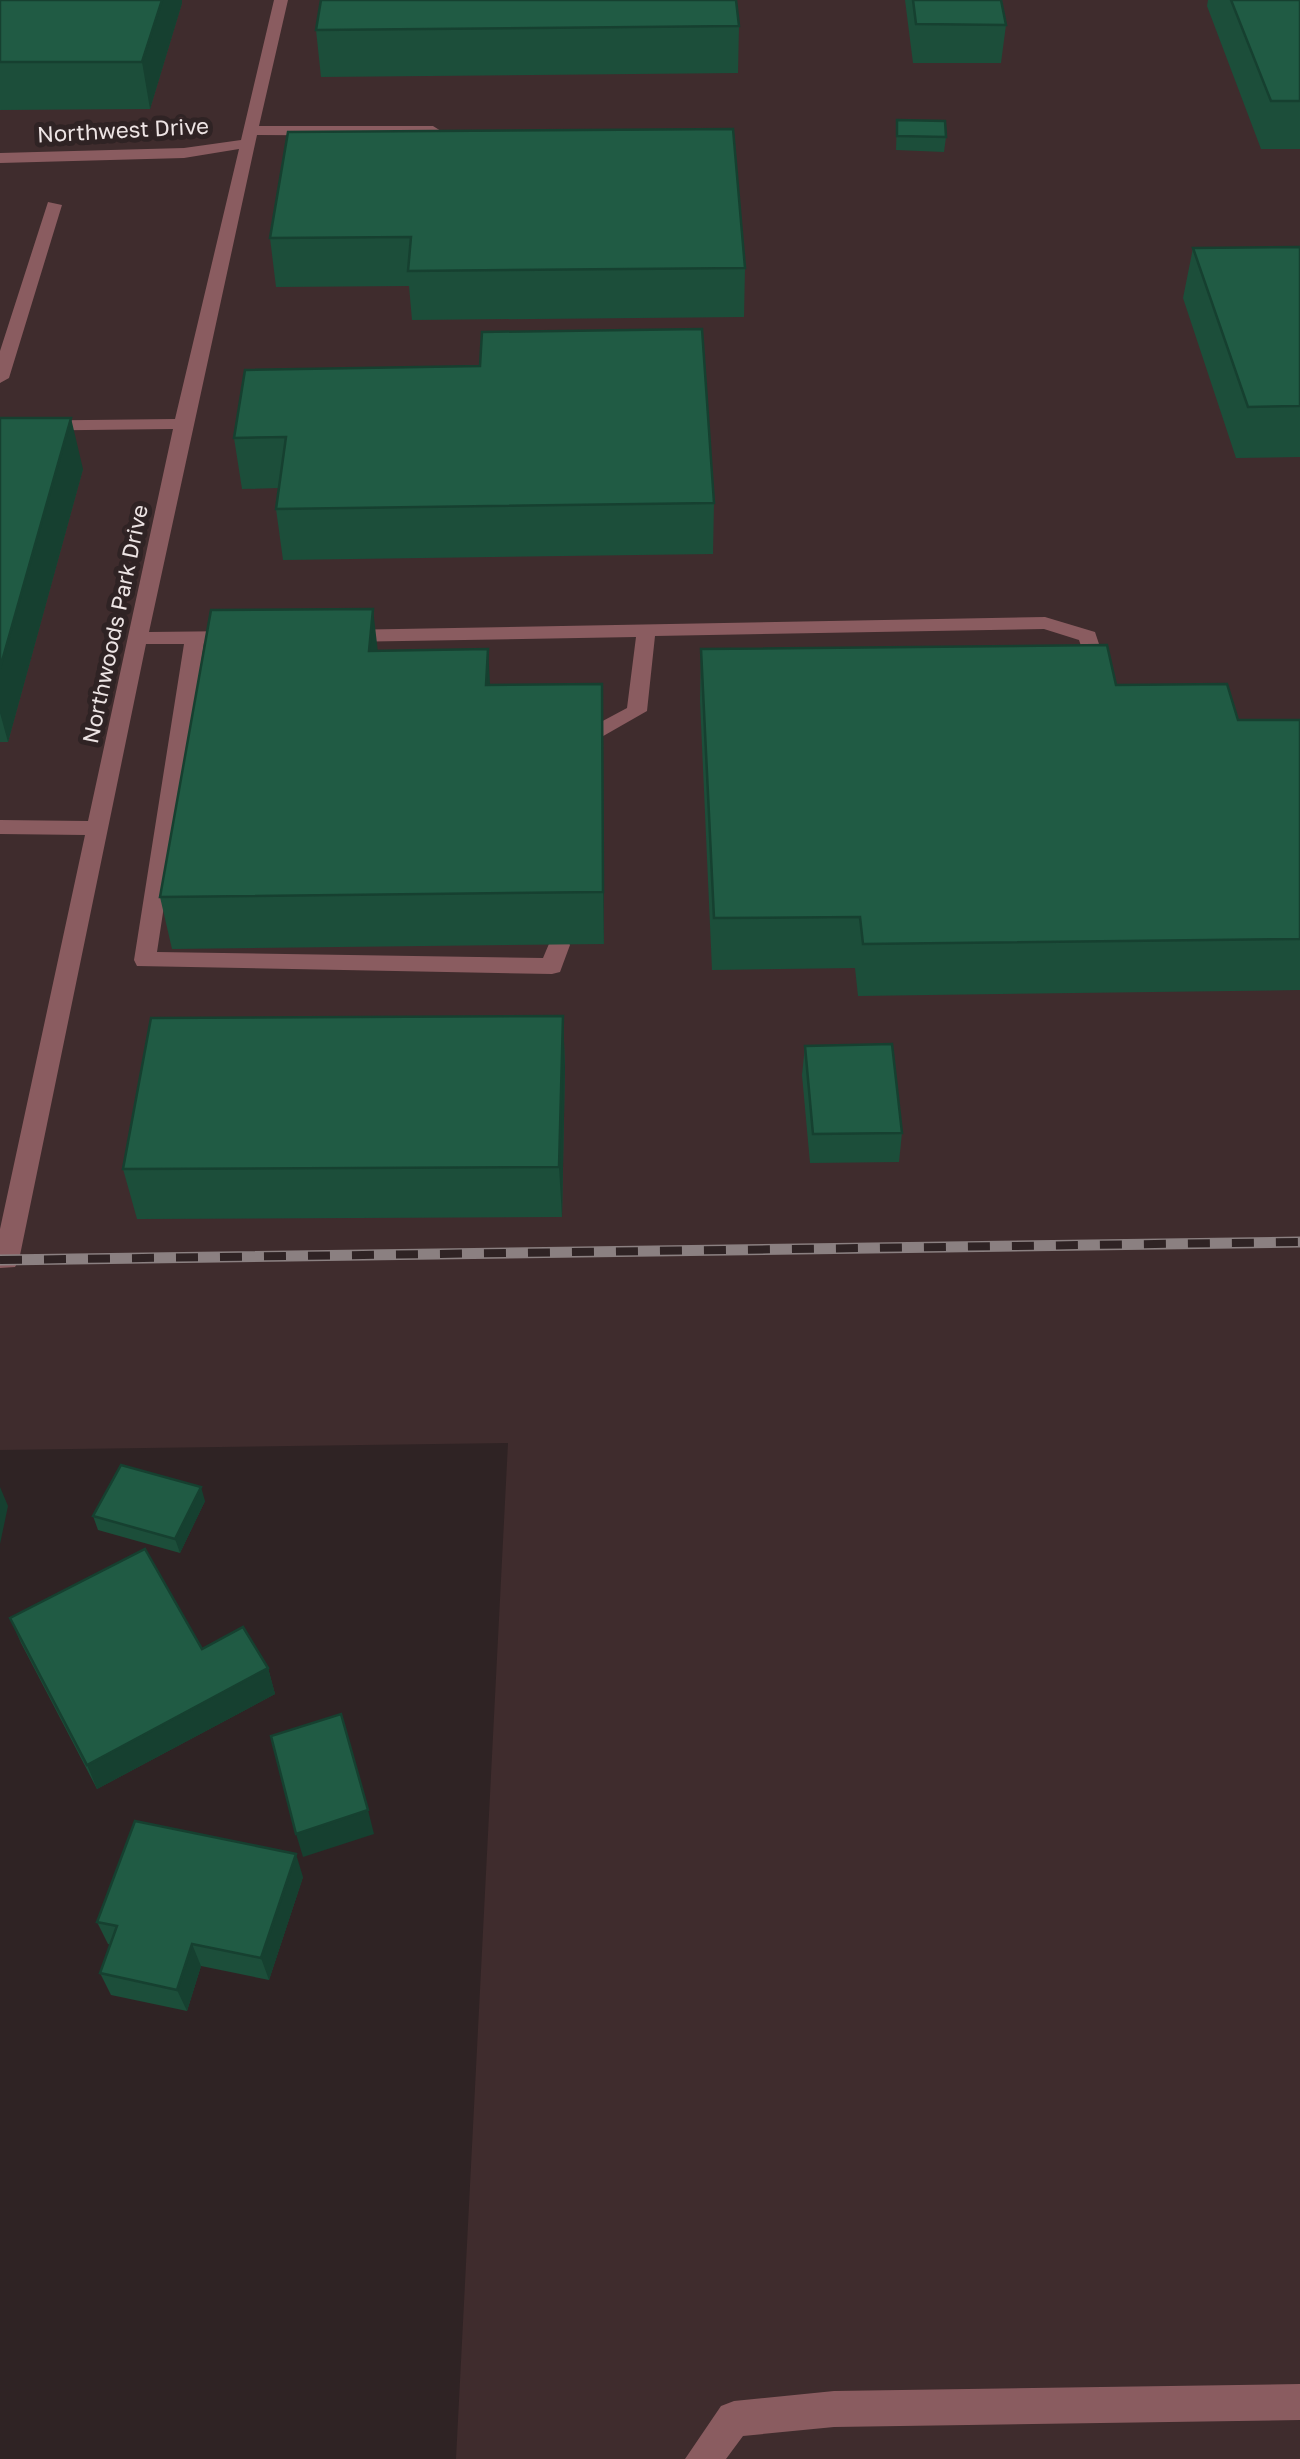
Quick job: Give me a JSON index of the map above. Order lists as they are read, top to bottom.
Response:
{
  "streets": {
    "street": ["Northwest Drive", "Northwoods Park Drive"]
  },
  "crossings": [
    ["Northwest Drive", "Northwoods Park Drive"]
  ]
}
